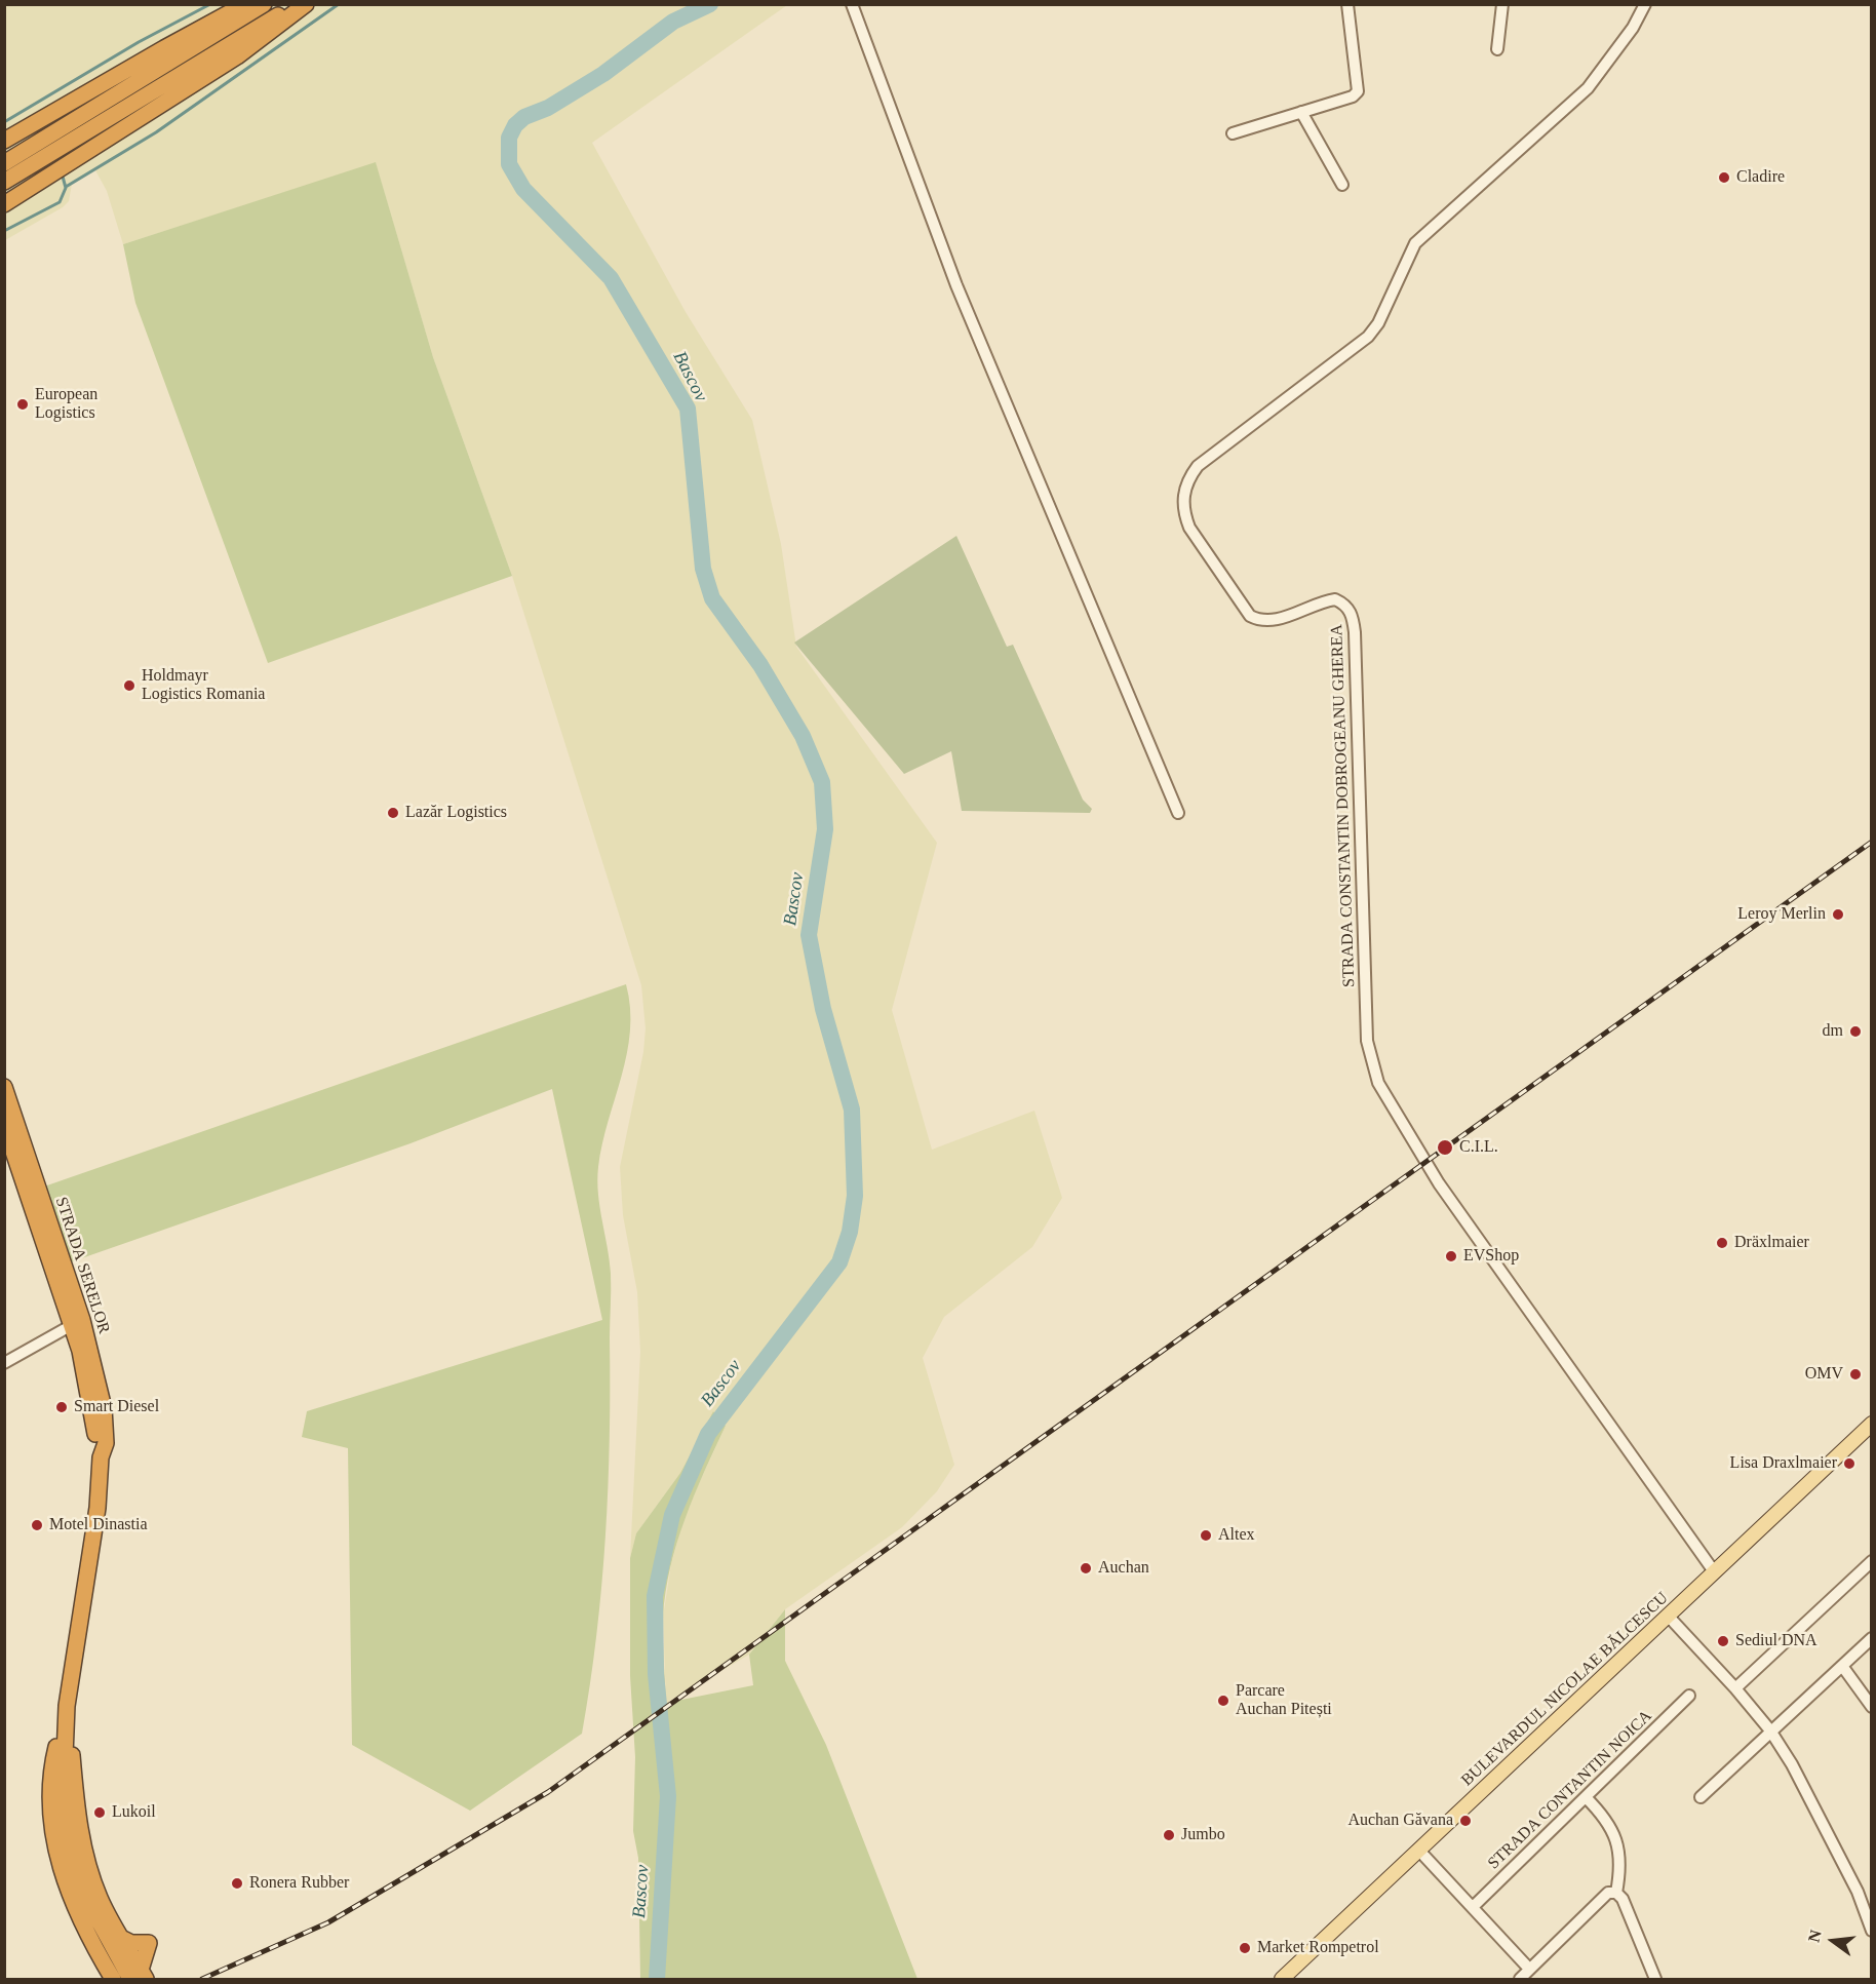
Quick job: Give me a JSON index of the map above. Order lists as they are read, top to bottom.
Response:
{
  "streets": {
    "highway": ["STRADA SERELOR"],
    "main road": ["BULEVARDUL NICOLAE BĂLCESCU"],
    "street": ["STRADA CONSTANTIN DOBROGEANU GHEREA", "STRADA CONTANTIN NOICA"]
  },
  "crossings": [
    ["STRADA CONSTANTIN DOBROGEANU GHEREA", "BULEVARDUL NICOLAE BĂLCESCU"]
  ],
  "water": ["Bascov"],
  "places": [
    "Cladire",
    "European Logistics",
    "Holdmayr Logistics Romania",
    "Lazăr Logistics",
    "Leroy Merlin",
    "dm",
    "C.I.L.",
    "Dräxlmaier",
    "EVShop",
    "OMV",
    "Smart Diesel",
    "Lisa Draxlmaier",
    "Motel Dinastia",
    "Altex",
    "Auchan",
    "Sediul DNA",
    "Parcare Auchan Pitești",
    "Lukoil",
    "Auchan Găvana",
    "Jumbo",
    "Ronera Rubber",
    "Market Rompetrol"
  ],
  "north": "left"
}
